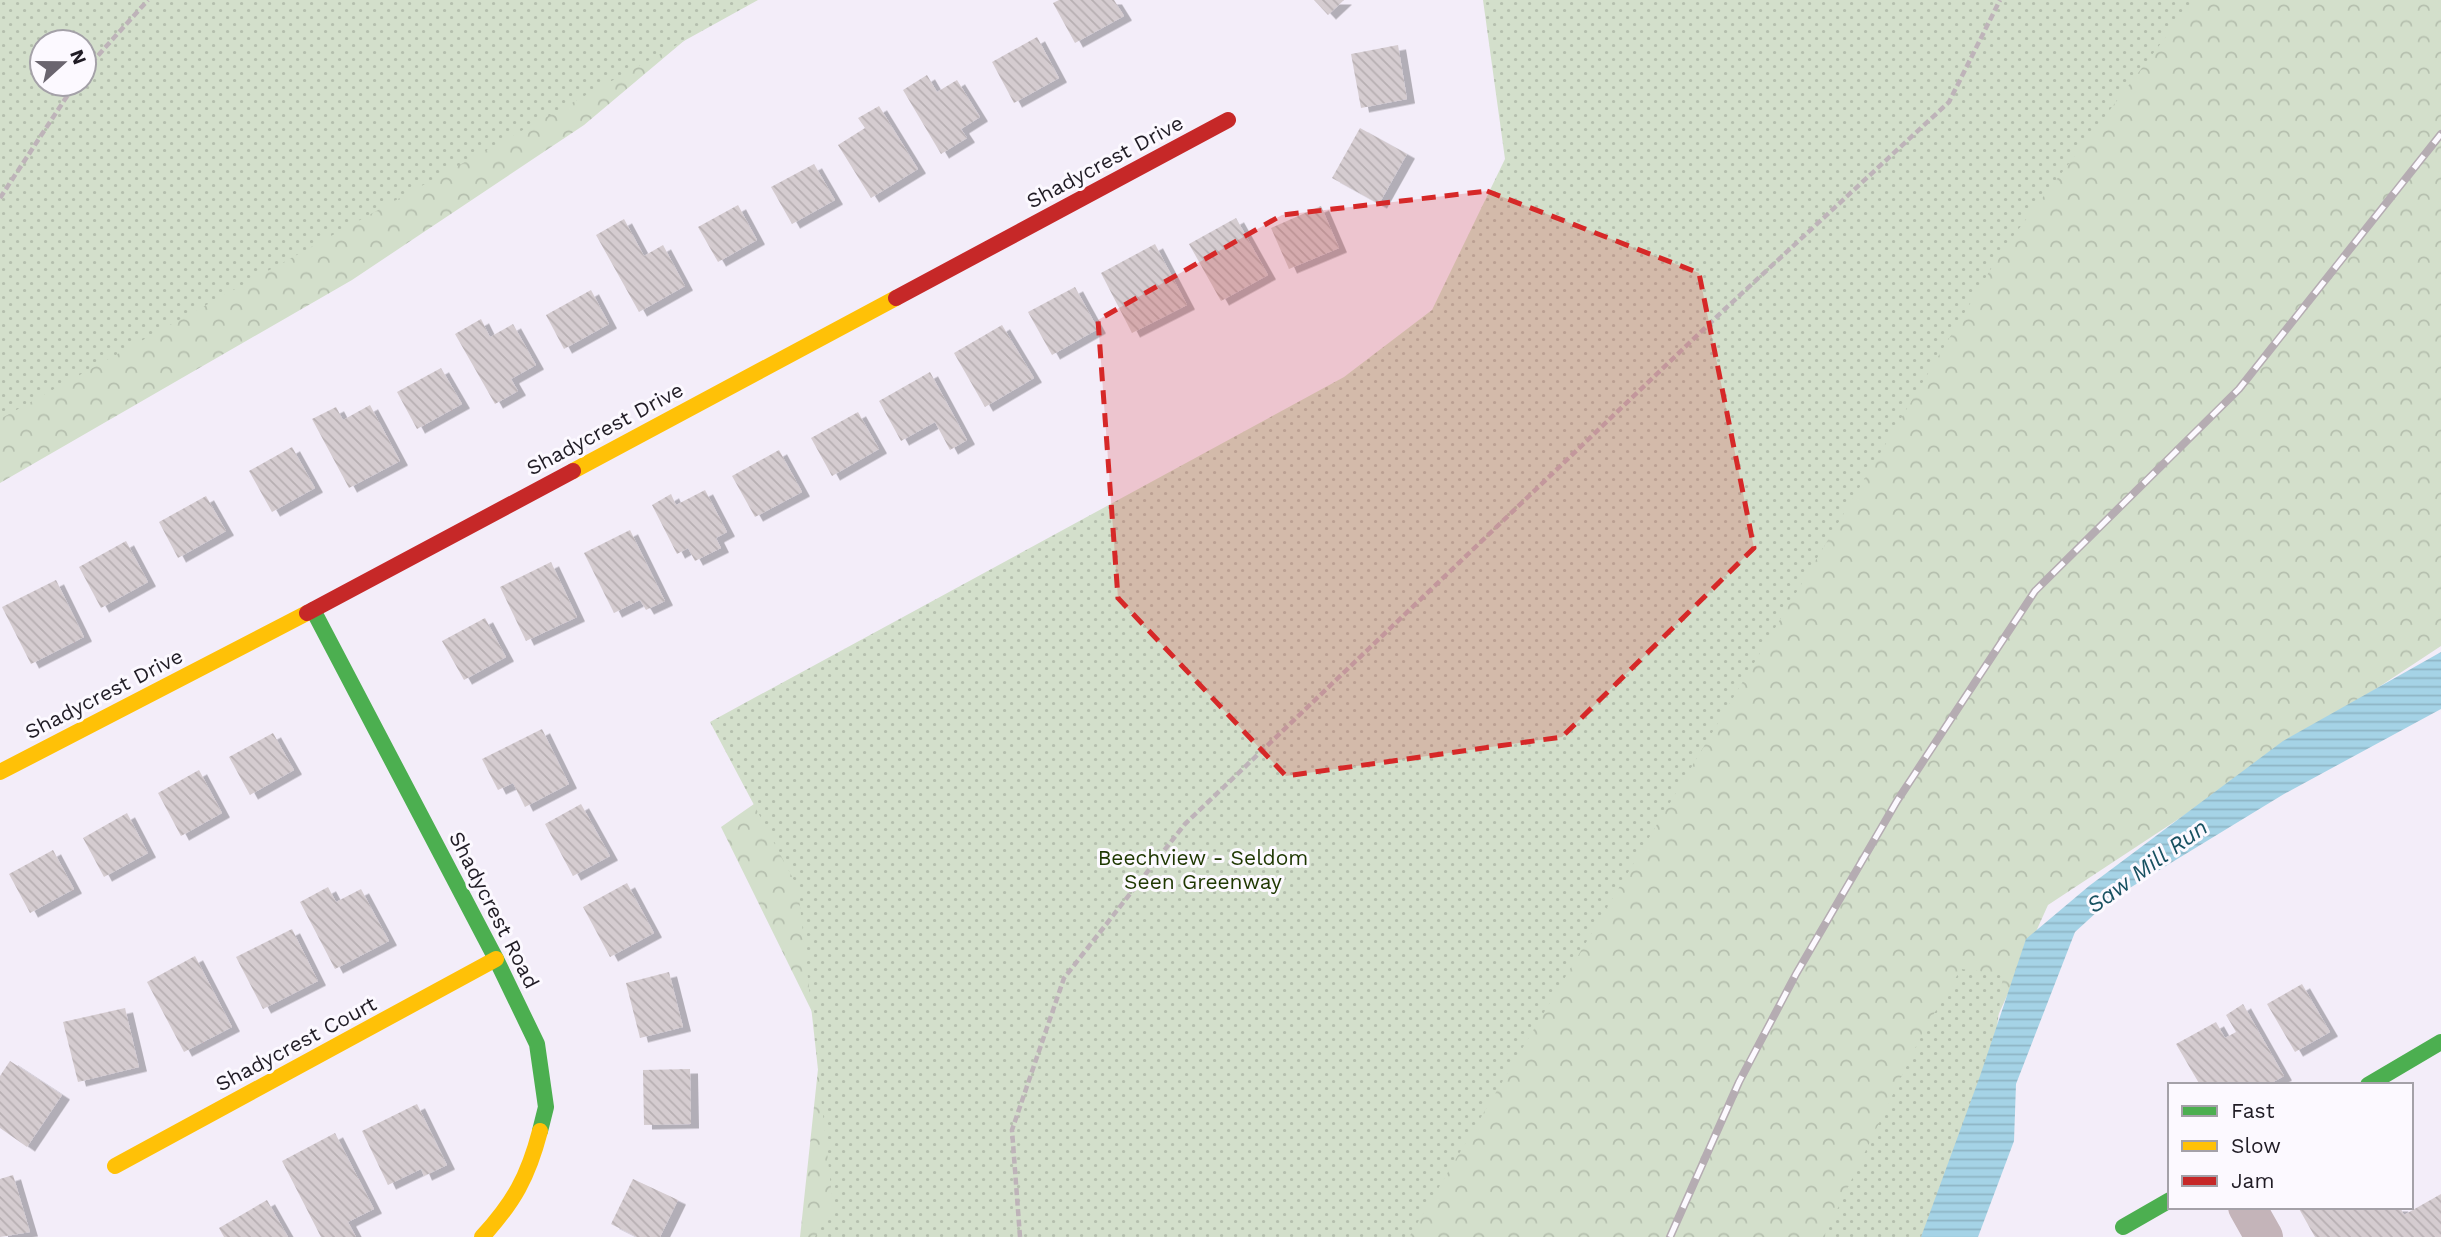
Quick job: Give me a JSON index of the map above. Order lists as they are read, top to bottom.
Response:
{
  "streets": {
    "street": ["Shadycrest Drive", "Shadycrest Road", "Shadycrest Court"]
  },
  "crossings": [
    ["Shadycrest Drive", "Shadycrest Road"],
    ["Shadycrest Road", "Shadycrest Court"]
  ],
  "water": ["Saw Mill Run"],
  "parks": ["Beechview - Seldom Seen Greenway"],
  "legend": ["Fast", "Slow", "Jam"],
  "north": "right"
}
